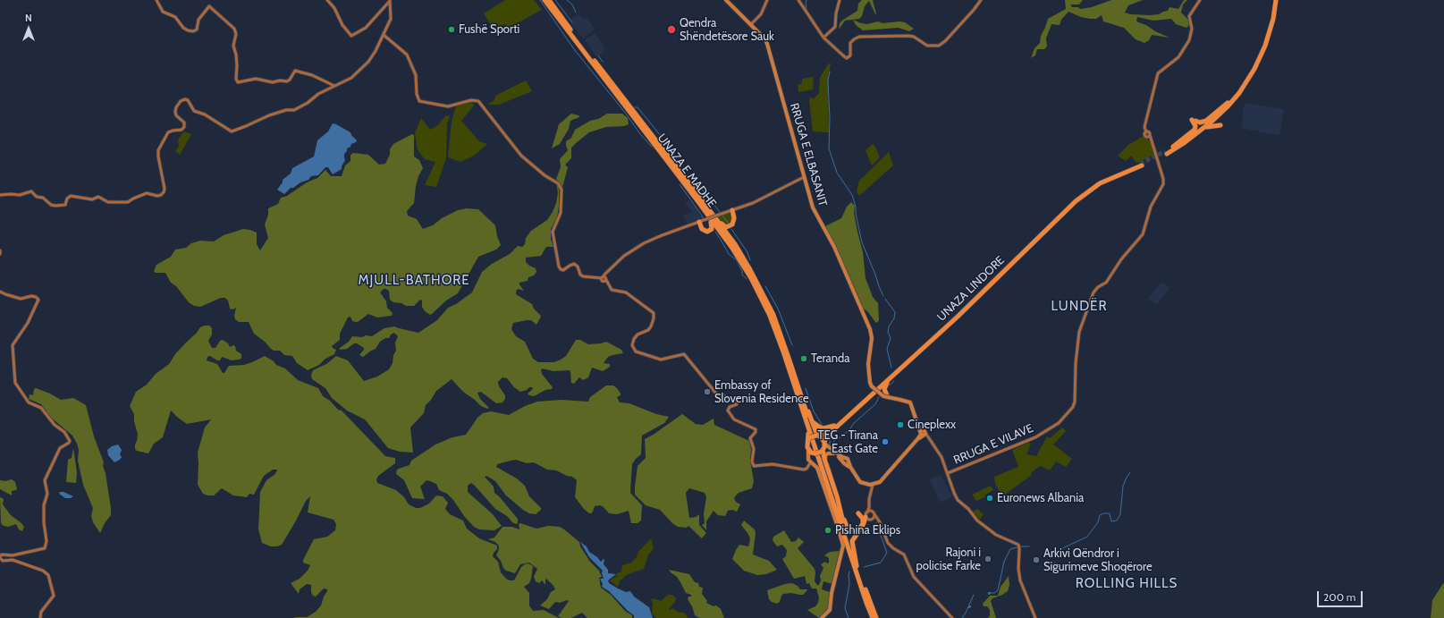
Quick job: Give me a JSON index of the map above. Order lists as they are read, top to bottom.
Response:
{
  "streets": {
    "highway": ["UNAZA E MADHE", "UNAZA LINDORE"],
    "main road": ["RRUGA E ELBASANIT", "RRUGA E VILAVE"]
  },
  "crossings": [
    ["RRUGA E ELBASANIT", "RRUGA E VILAVE"]
  ],
  "districts": ["MJULL-BATHORE", "LUNDËR", "ROLLING HILLS"],
  "places": [
    "Fushë Sporti",
    "Qendra Shëndetësore Sauk",
    "Teranda",
    "Embassy of Slovenia Residence",
    "Cineplexx",
    "TEG - Tirana East Gate",
    "Euronews Albania",
    "Pishina Eklips",
    "Rajoni i policise Farke",
    "Arkivi Qëndror i Sigurimeve Shoqërore"
  ],
  "scale_bar": "200 m",
  "north": "top"
}
